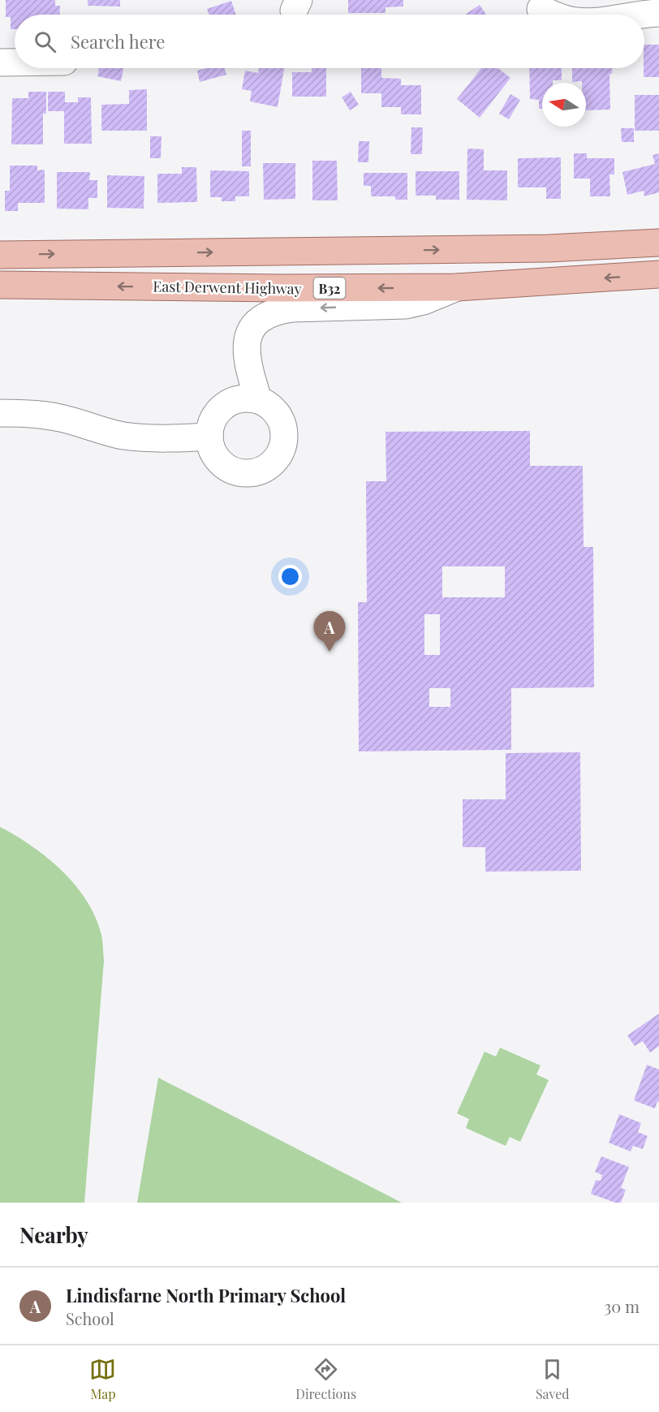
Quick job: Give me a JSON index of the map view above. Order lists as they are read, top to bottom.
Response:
{
  "streets": {
    "main road": ["East Derwent Highway", "B32"]
  },
  "north": "left",
  "page": {
    "search": "Search here",
    "pins": "A",
    "heading": "Nearby",
    "list": [
      {
        "mark": "A",
        "name": "Lindisfarne North Primary School",
        "note": "School",
        "value": "30 m"
      }
    ],
    "nav": ["Map", "Directions", "Saved"]
  }
}
